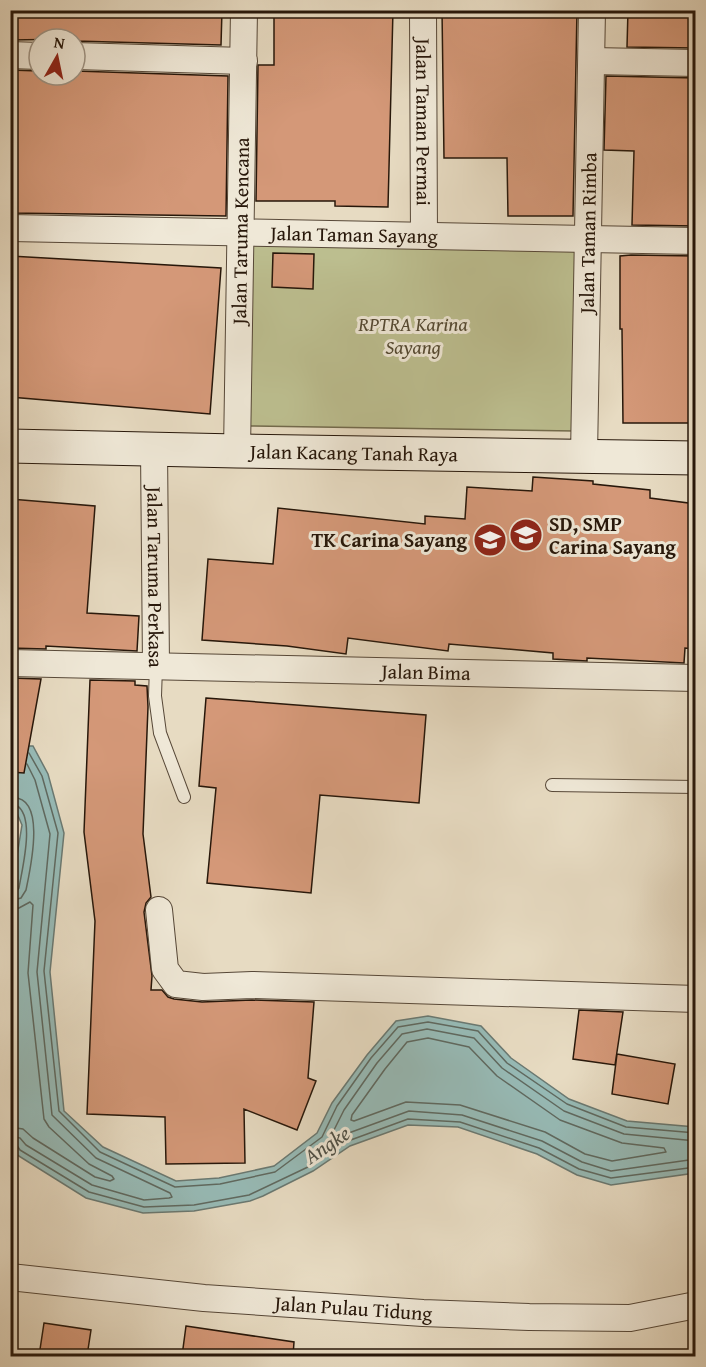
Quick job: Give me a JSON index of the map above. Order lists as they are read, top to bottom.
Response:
{
  "streets": {
    "street": [
      "Jalan Taman Permai",
      "Jalan Taruma Kencana",
      "Jalan Taman Rimba",
      "Jalan Taman Sayang",
      "Jalan Kacang Tanah Raya",
      "Jalan Taruma Perkasa",
      "Jalan Bima",
      "Jalan Pulau Tidung"
    ]
  },
  "crossings": [
    ["Jalan Taman Permai", "Jalan Taman Sayang"],
    ["Jalan Taruma Kencana", "Jalan Taman Sayang"],
    ["Jalan Taruma Kencana", "Jalan Kacang Tanah Raya"],
    ["Jalan Taman Rimba", "Jalan Taman Sayang"],
    ["Jalan Taman Rimba", "Jalan Kacang Tanah Raya"],
    ["Jalan Kacang Tanah Raya", "Jalan Taruma Perkasa"],
    ["Jalan Taruma Perkasa", "Jalan Bima"]
  ],
  "water": ["Angke"],
  "parks": ["RPTRA Karina Sayang"],
  "places": {
    "school or university": ["SD, SMP Carina Sayang", "TK Carina Sayang"]
  },
  "north": "top"
}
